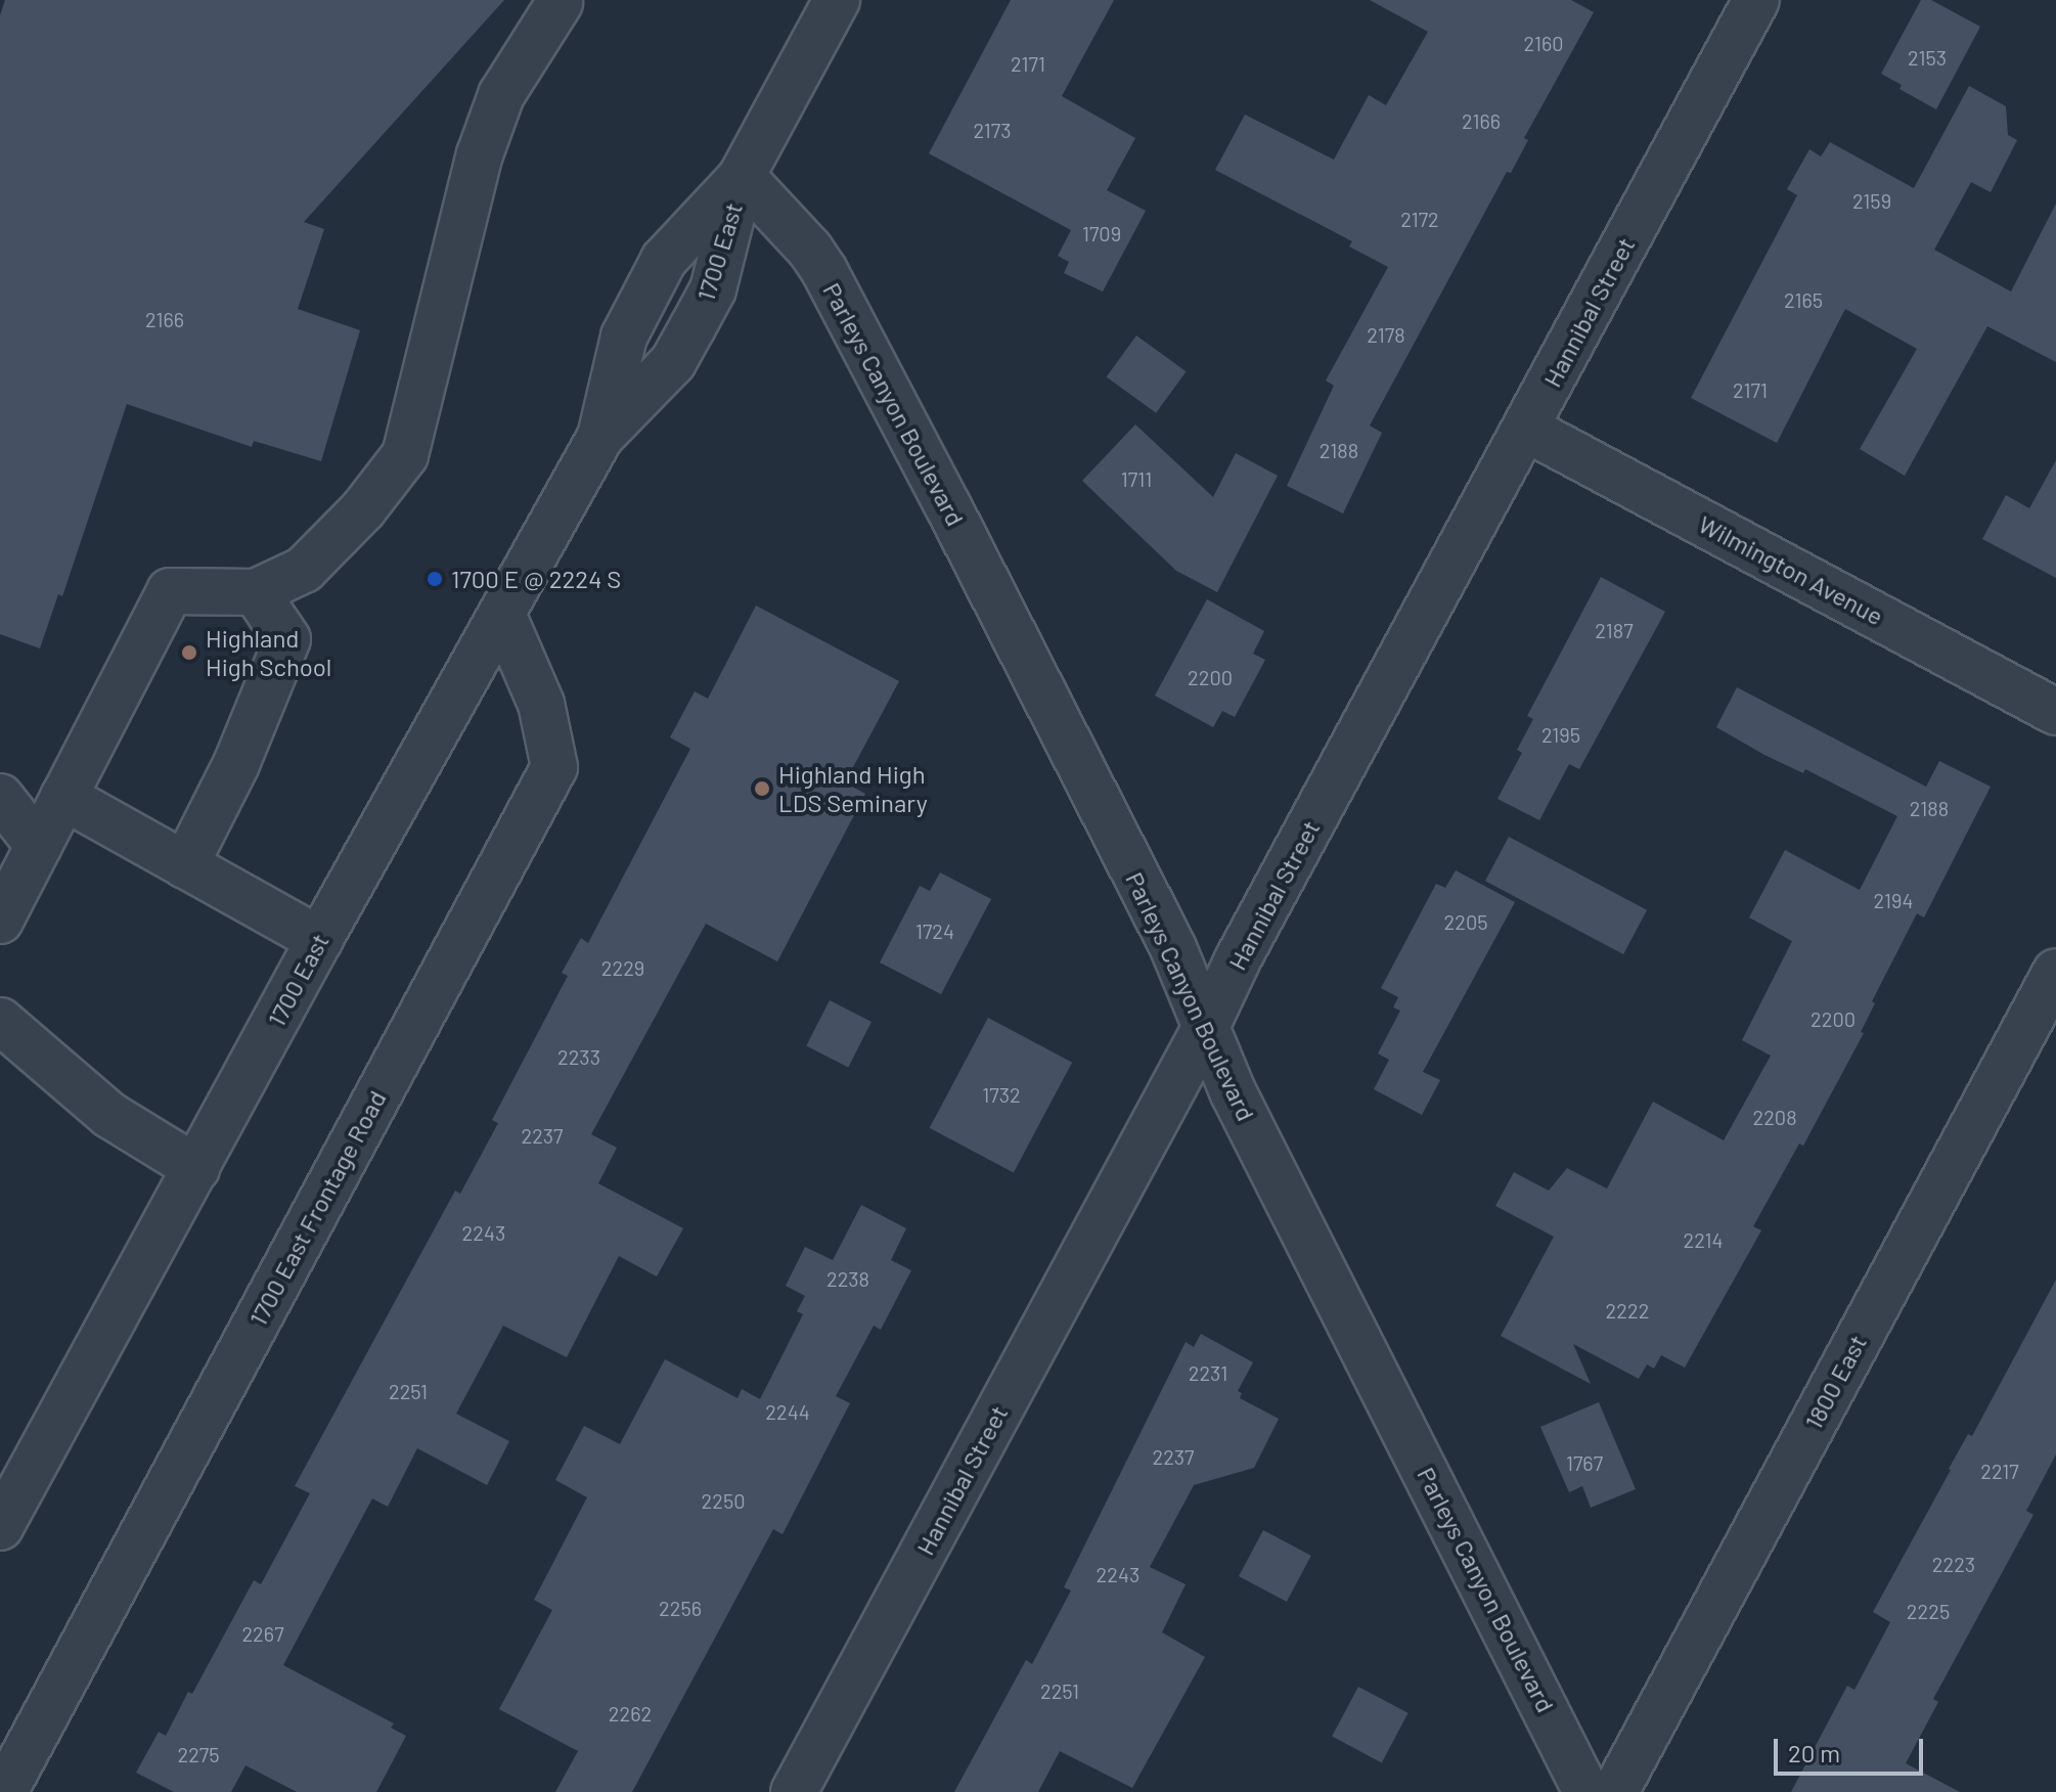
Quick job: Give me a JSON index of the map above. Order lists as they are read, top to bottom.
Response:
{
  "streets": {
    "street": [
      "1700 East",
      "Hannibal Street",
      "Parleys Canyon Boulevard",
      "Wilmington Avenue",
      "1700 East Frontage Road",
      "1800 East"
    ]
  },
  "crossings": [
    ["1700 East", "Parleys Canyon Boulevard"],
    ["1700 East", "1700 East Frontage Road"],
    ["Hannibal Street", "Parleys Canyon Boulevard"],
    ["Hannibal Street", "Wilmington Avenue"]
  ],
  "places": ["1700 E @ 2224 S", "Highland High School", "Highland High LDS Seminary"],
  "house_numbers": [
    "2160",
    "2153",
    "2171",
    "2166",
    "2173",
    "2159",
    "2172",
    "1709",
    "2165",
    "2166",
    "2178",
    "2171",
    "2188",
    "1711",
    "2187",
    "2200",
    "2195",
    "2188",
    "2194",
    "2205",
    "1724",
    "2229",
    "2200",
    "2233",
    "1732",
    "2208",
    "2237",
    "2243",
    "2214",
    "2238",
    "2222",
    "2231",
    "2251",
    "2244",
    "2237",
    "1767",
    "2217",
    "2250",
    "2223",
    "2243",
    "2256",
    "2225",
    "2267",
    "2251",
    "2262",
    "2275"
  ],
  "scale_bar": "20 m"
}
